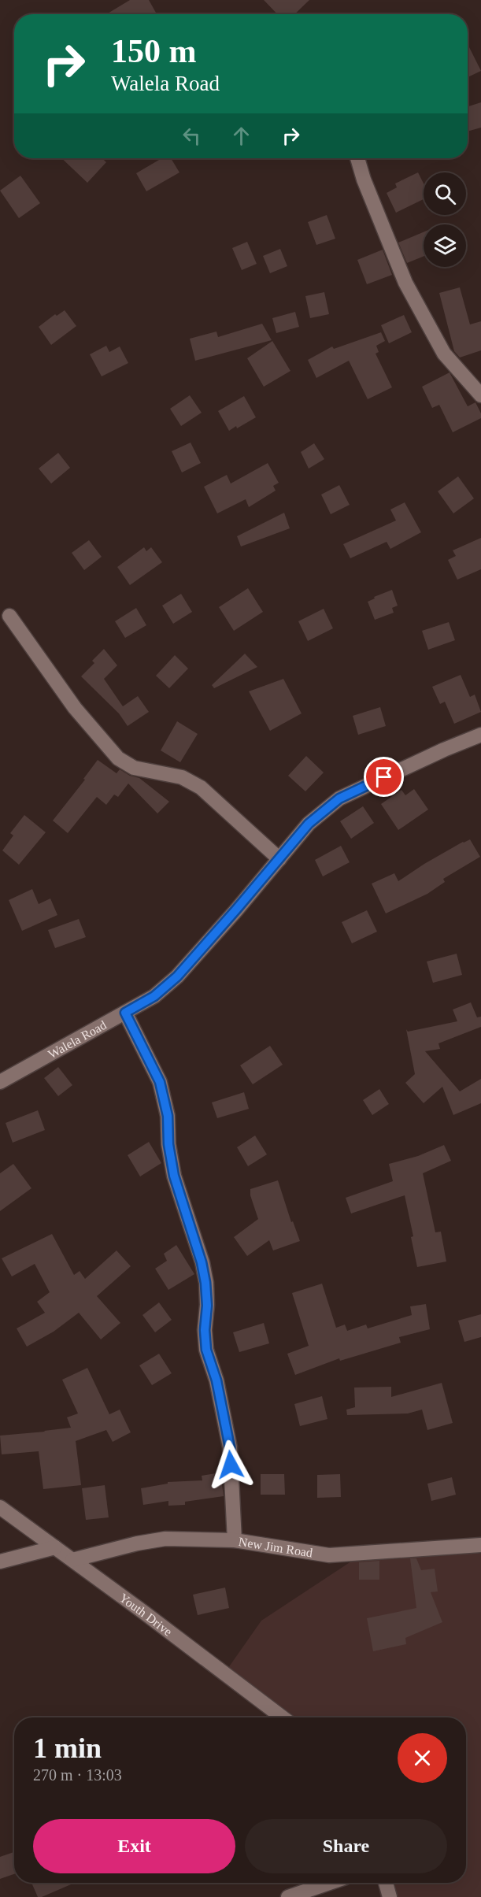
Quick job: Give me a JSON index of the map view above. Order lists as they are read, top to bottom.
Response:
{
  "streets": {
    "street": ["Walela Road", "New Jim Road", "Youth Drive"]
  },
  "crossings": [
    ["New Jim Road", "Youth Drive"]
  ],
  "page": {
    "turn": ["150 m", "Walela Road"],
    "heading": ["1 min", "270 m · 13:03"],
    "buttons": ["Exit", "Share"]
  }
}
